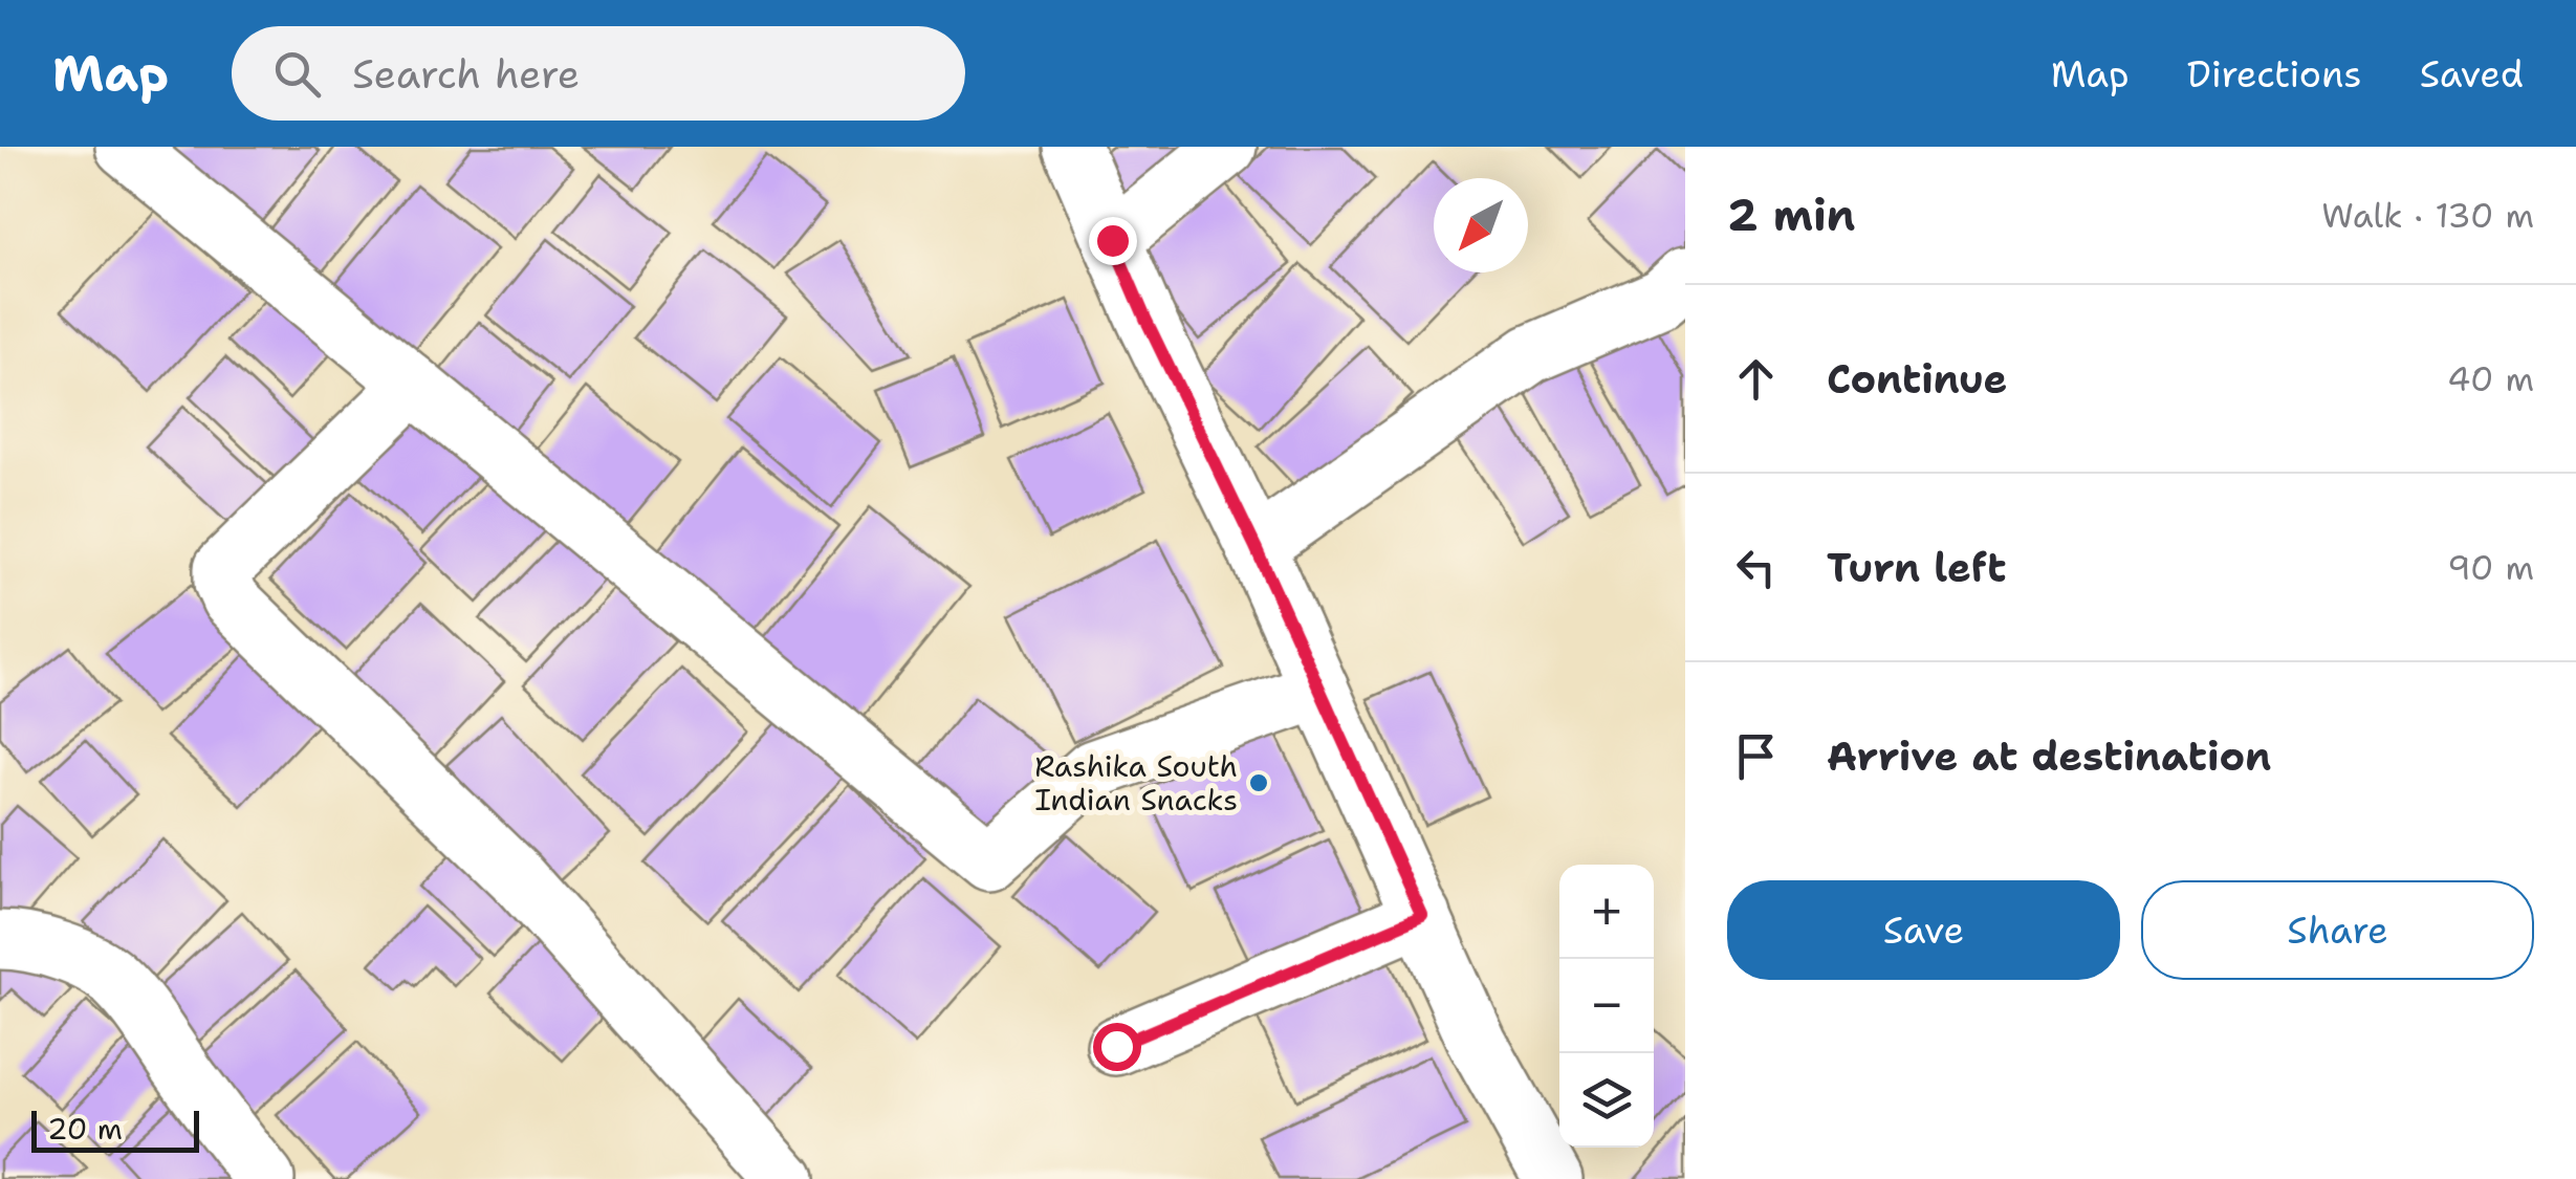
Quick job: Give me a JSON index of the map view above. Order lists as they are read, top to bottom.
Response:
{
  "places": ["Rashika South Indian Snacks"],
  "scale_bar": "20 m",
  "north": "bottom left",
  "page": {
    "header": "Map",
    "search": "Search here",
    "nav": ["Map", "Directions", "Saved"],
    "heading": ["2 min", "Walk · 130 m"],
    "list": [
      ["Continue", "40 m"],
      ["Turn left", "90 m"],
      "Arrive at destination"
    ],
    "buttons": ["Save", "Share"],
    "map_buttons": ["+", "−"],
    "scale": "20 m"
  }
}
